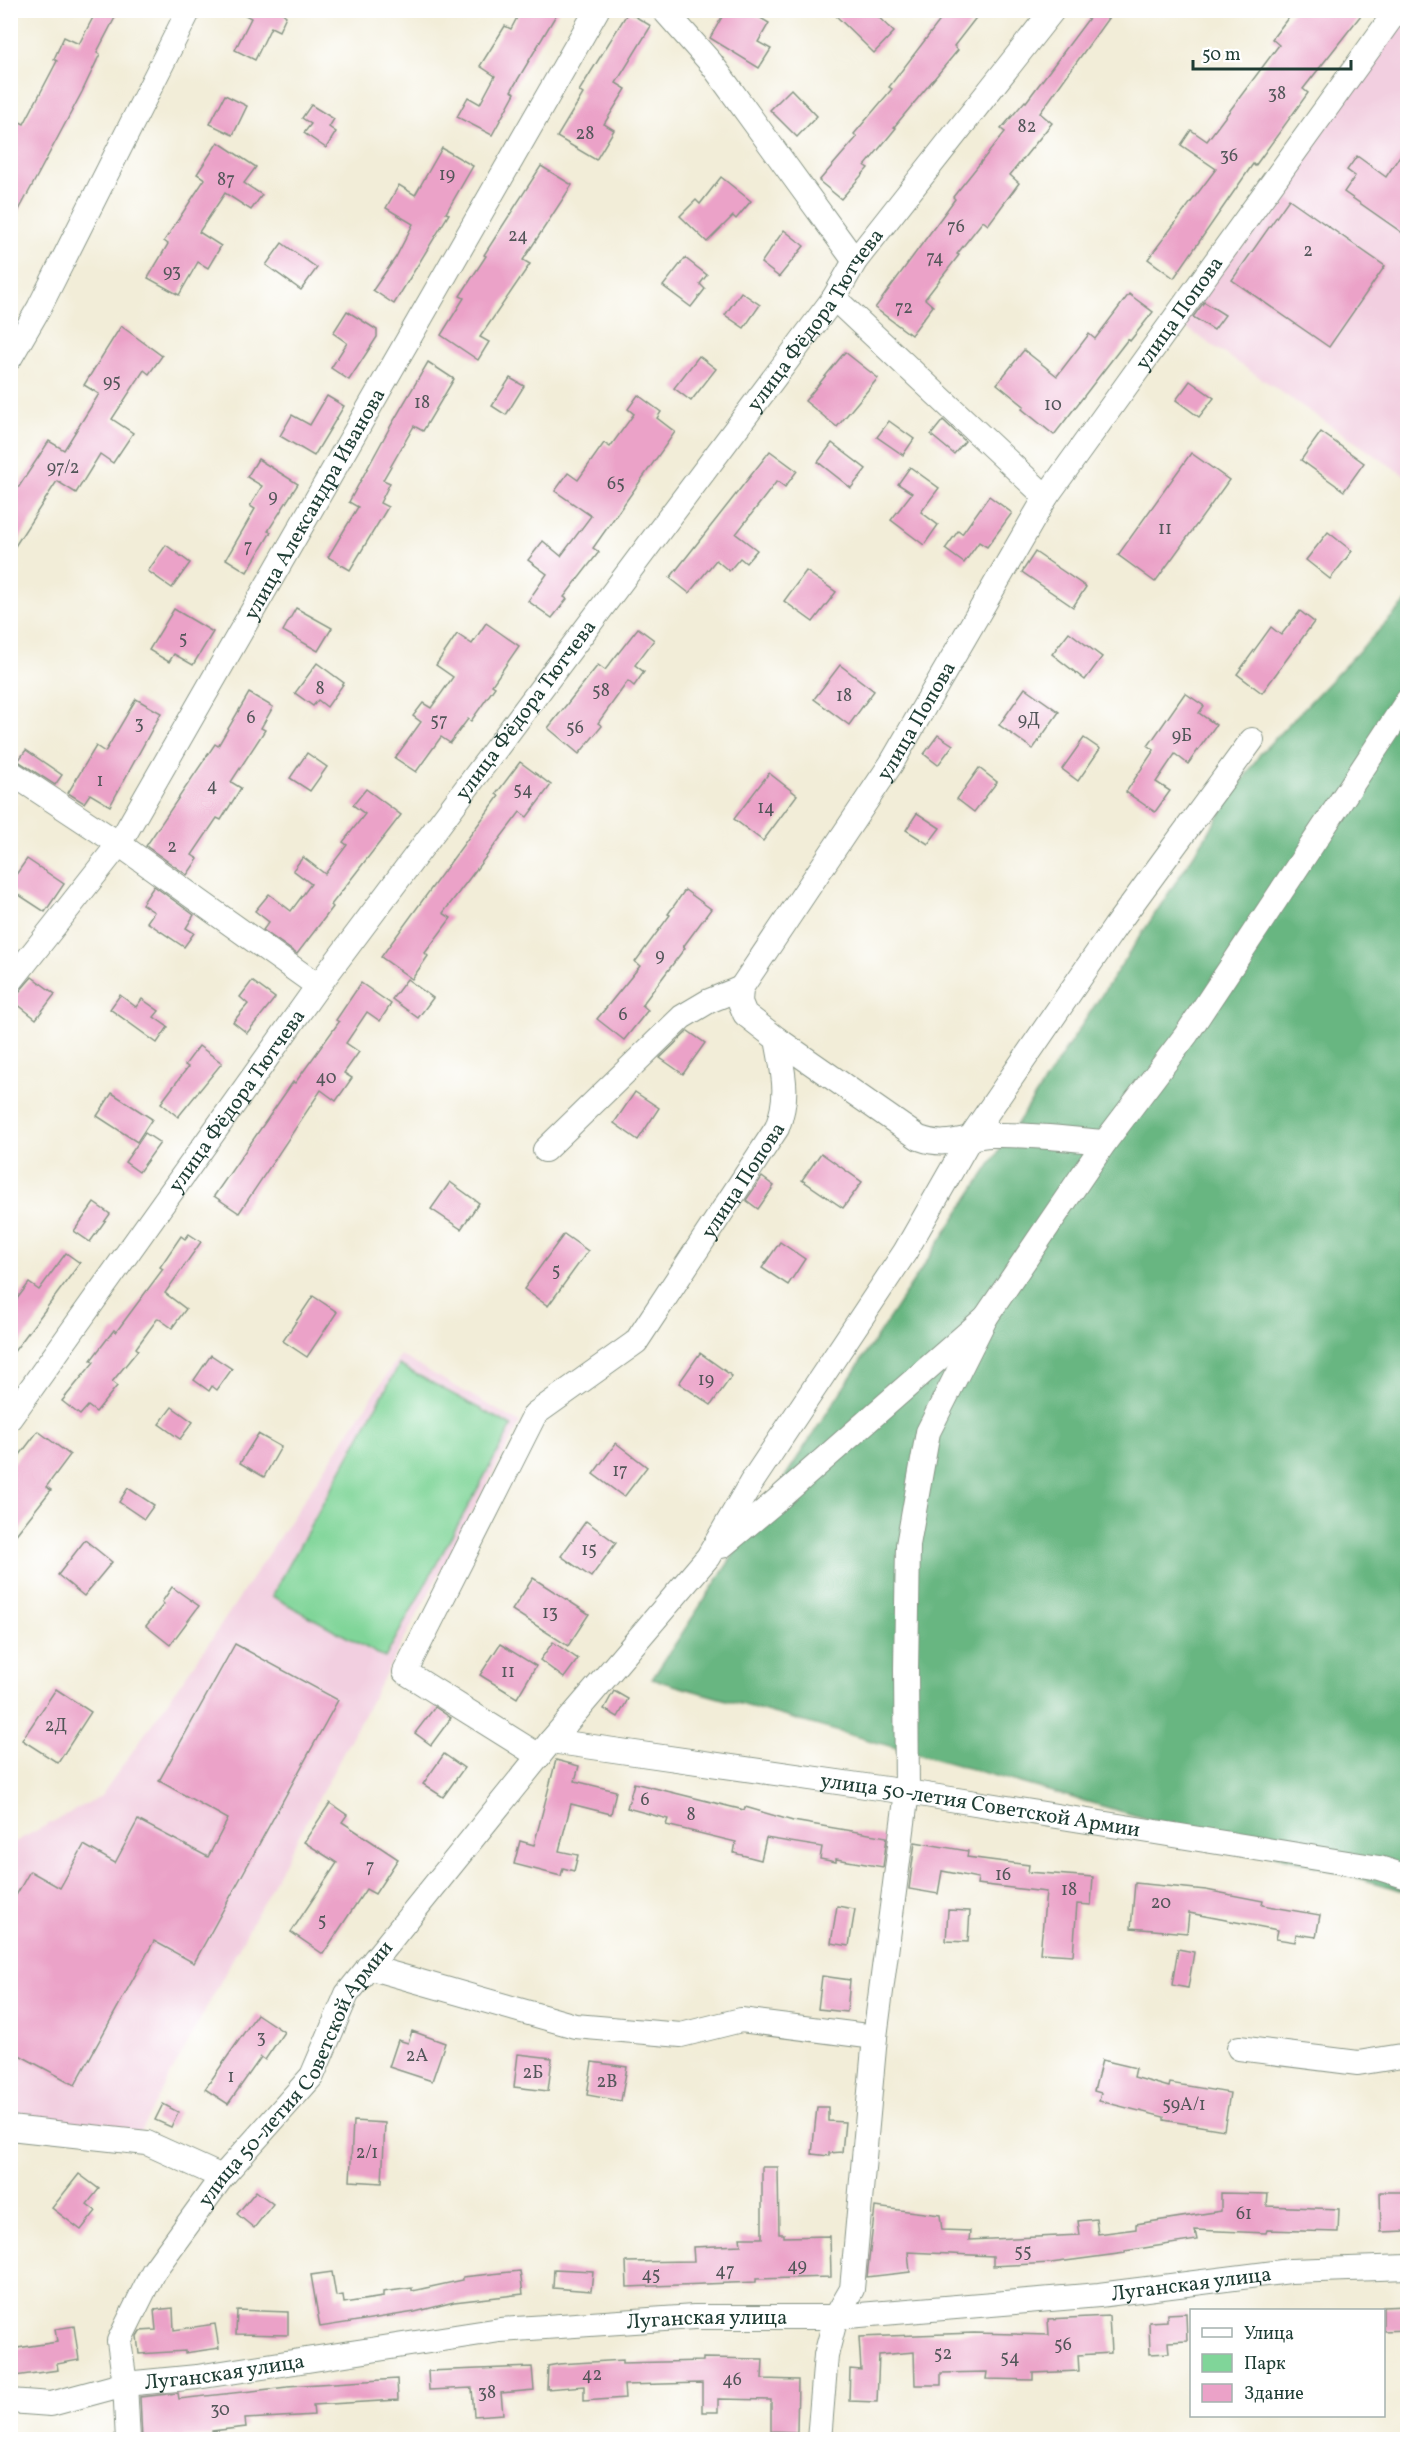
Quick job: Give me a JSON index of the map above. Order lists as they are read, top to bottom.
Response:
{
  "streets": {
    "street": [
      "улица Попова",
      "улица Фёдора Тютчева",
      "улица Александра Иванова",
      "улица 50-летия Советской Армии",
      "Луганская улица"
    ]
  },
  "crossings": [
    ["улица Попова", "улица 50-летия Советской Армии"],
    ["улица 50-летия Советской Армии", "Луганская улица"]
  ],
  "house_numbers": [
    "38",
    "82",
    "28",
    "36",
    "19",
    "87",
    "76",
    "24",
    "2",
    "74",
    "93",
    "72",
    "95",
    "18",
    "10",
    "97/2",
    "65",
    "9",
    "11",
    "7",
    "5",
    "8",
    "58",
    "18",
    "6",
    "9Д",
    "57",
    "3",
    "56",
    "9Б",
    "1",
    "4",
    "54",
    "14",
    "2",
    "9",
    "6",
    "40",
    "5",
    "19",
    "17",
    "15",
    "13",
    "11",
    "2Д",
    "6",
    "8",
    "7",
    "16",
    "18",
    "20",
    "5",
    "3",
    "2А",
    "2Б",
    "1",
    "2В",
    "59А/1",
    "2/1",
    "61",
    "55",
    "49",
    "47",
    "45",
    "56",
    "52",
    "54",
    "42",
    "46",
    "38",
    "30"
  ],
  "legend": ["Улица", "Парк", "Здание"],
  "scale_bar": "50 m"
}
